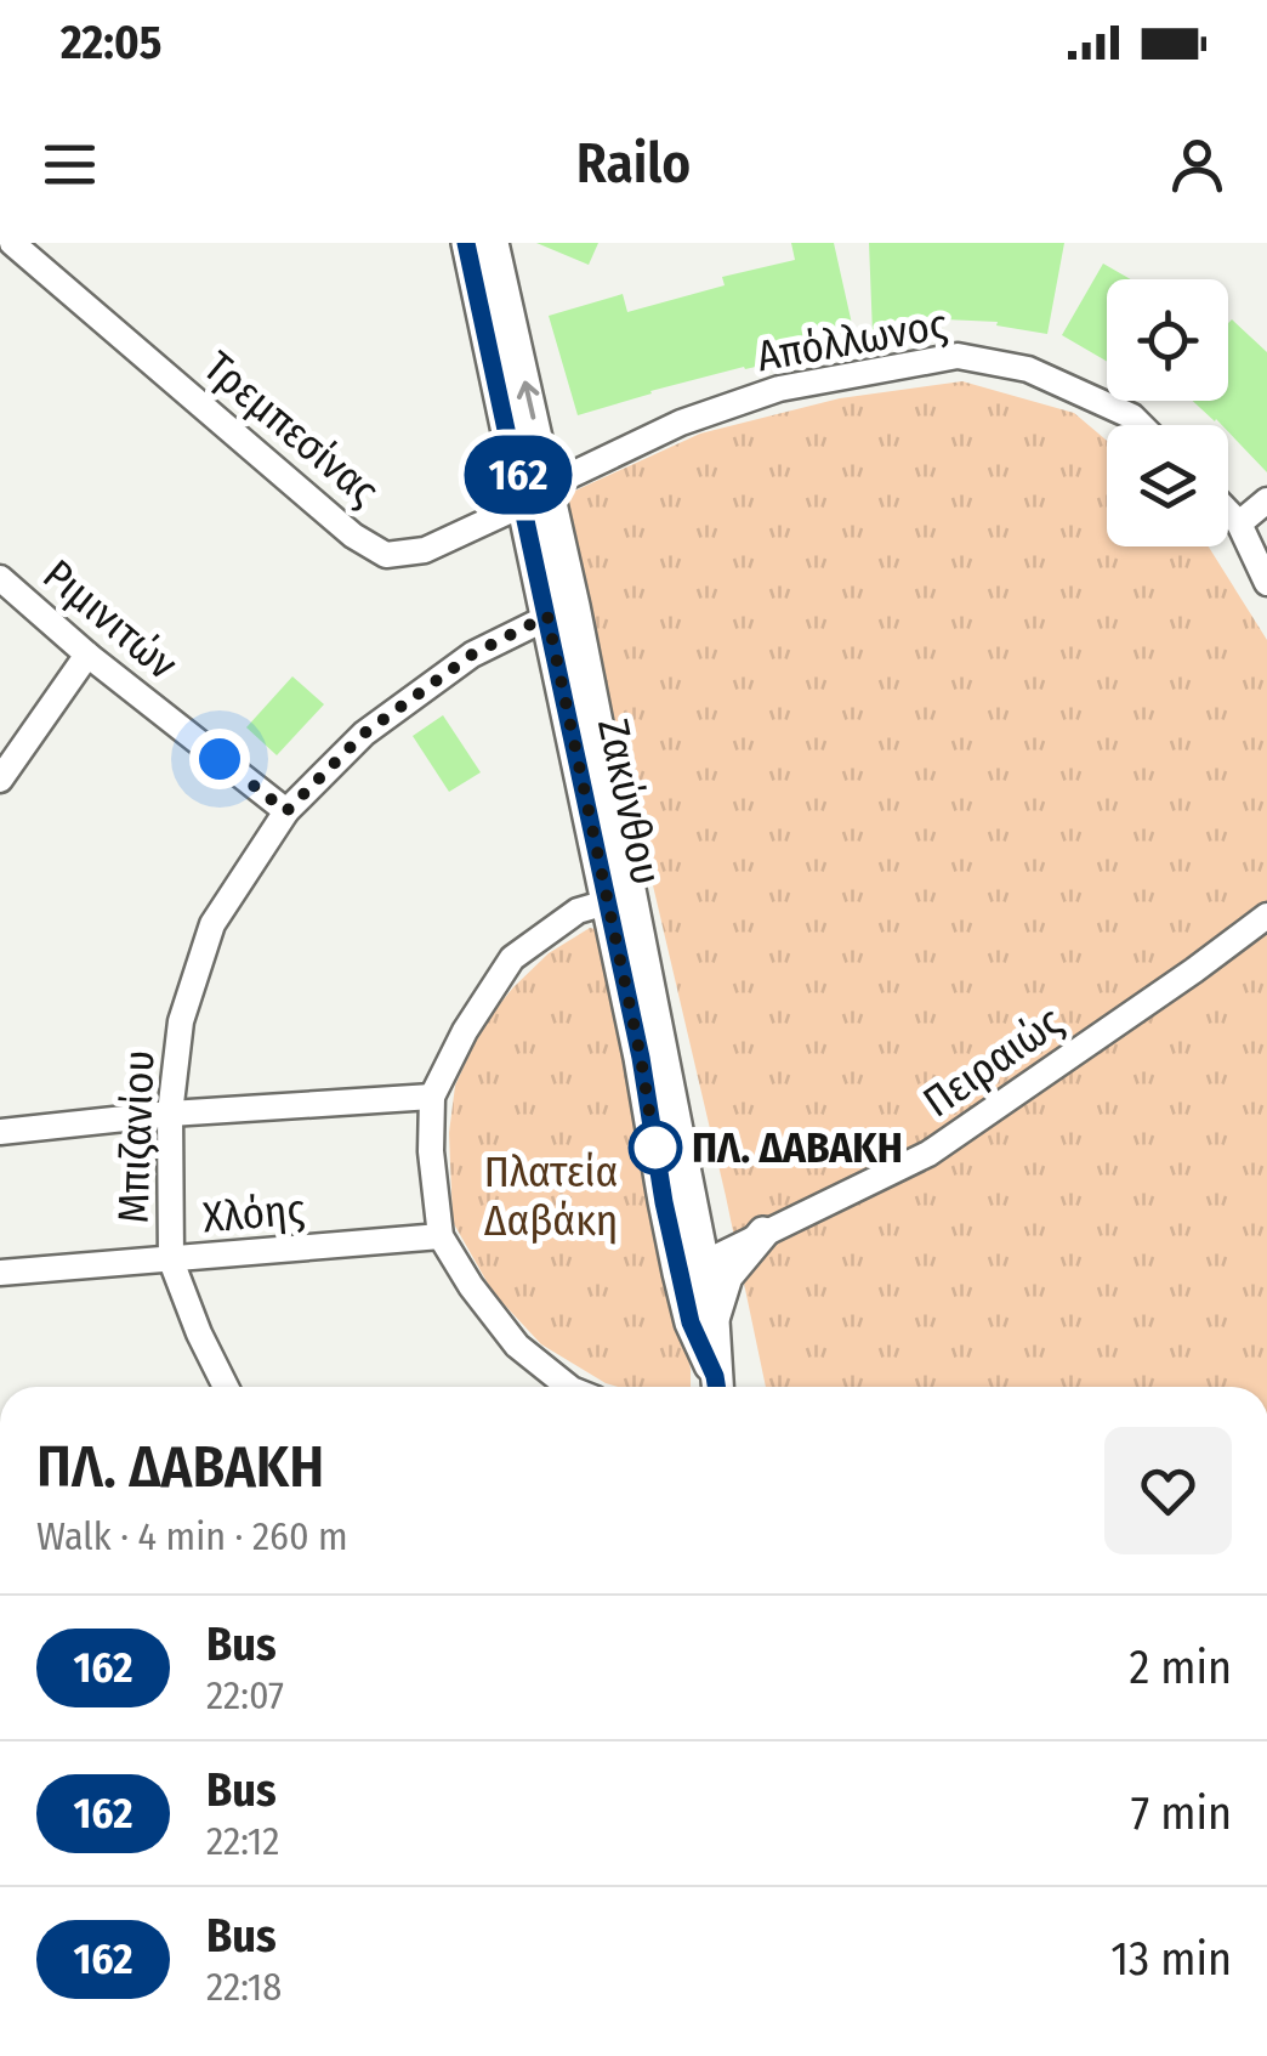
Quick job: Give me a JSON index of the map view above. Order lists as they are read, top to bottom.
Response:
{
  "streets": {
    "street": [
      "Απόλλωνος",
      "Τρεμπεσίνας",
      "Ριμινιτών",
      "Ζακύνθου",
      "Πειραιώς",
      "Μπιζανίου",
      "Χλόης"
    ]
  },
  "crossings": [
    ["Απόλλωνος", "Τρεμπεσίνας"],
    ["Απόλλωνος", "Ζακύνθου"],
    ["Τρεμπεσίνας", "Ζακύνθου"],
    ["Ριμινιτών", "Μπιζανίου"],
    ["Ζακύνθου", "Πειραιώς"],
    ["Ζακύνθου", "Μπιζανίου"],
    ["Μπιζανίου", "Χλόης"]
  ],
  "parks": ["Πλατεία Δαβάκη"],
  "places": ["ΠΛ. ΔΑΒΑΚΗ"],
  "lines": ["bus line 162"],
  "page": {
    "status": "22:05",
    "header": "Railo",
    "on_map": "162",
    "heading": ["ΠΛ. ΔΑΒΑΚΗ", "Walk · 4 min · 260 m"],
    "list": [
      {
        "mark": "162",
        "name": "Bus",
        "note": "22:07",
        "value": "2 min"
      },
      {
        "mark": "162",
        "name": "Bus",
        "note": "22:12",
        "value": "7 min"
      },
      {
        "mark": "162",
        "name": "Bus",
        "note": "22:18",
        "value": "13 min"
      }
    ]
  }
}
